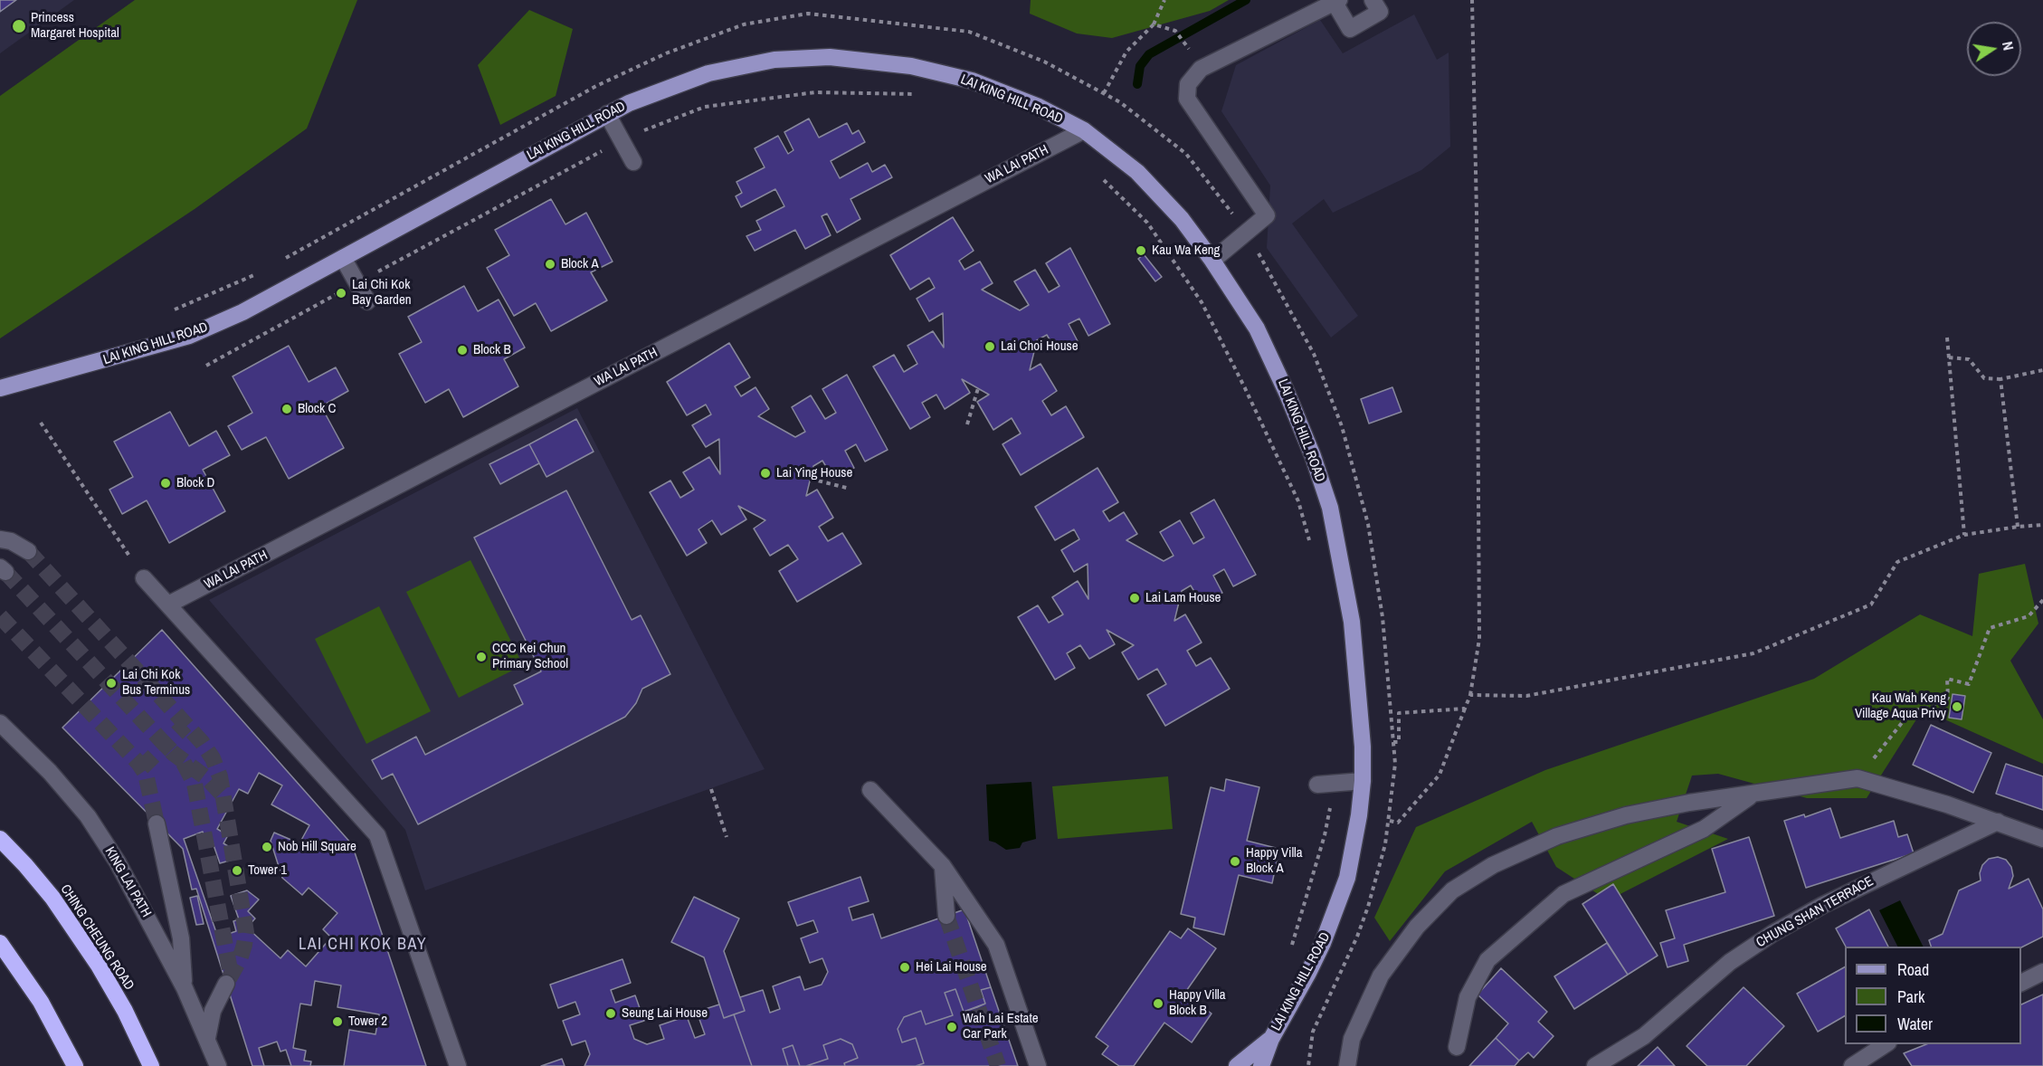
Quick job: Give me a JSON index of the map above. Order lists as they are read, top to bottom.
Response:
{
  "streets": {
    "highway": ["CHING CHEUNG ROAD"],
    "main road": ["LAI KING HILL ROAD"],
    "street": ["WA LAI PATH", "KING LAI PATH", "CHUNG SHAN TERRACE"]
  },
  "crossings": [
    ["LAI KING HILL ROAD", "WA LAI PATH"]
  ],
  "districts": ["LAI CHI KOK BAY"],
  "places": [
    "Princess Margaret Hospital",
    "Kau Wa Keng",
    "Block A",
    "Lai Chi Kok Bay Garden",
    "Lai Choi House",
    "Block B",
    "Block C",
    "Lai Ying House",
    "Block D",
    "Lai Lam House",
    "CCC Kei Chun Primary School",
    "Lai Chi Kok Bus Terminus",
    "Kau Wah Keng Village Aqua Privy",
    "Nob Hill Square",
    "Happy Villa Block A",
    "Tower 1",
    "Hei Lai House",
    "Happy Villa Block B",
    "Seung Lai House",
    "Tower 2",
    "Wah Lai Estate Car Park"
  ],
  "legend": ["Road", "Park", "Water"],
  "north": "right"
}
